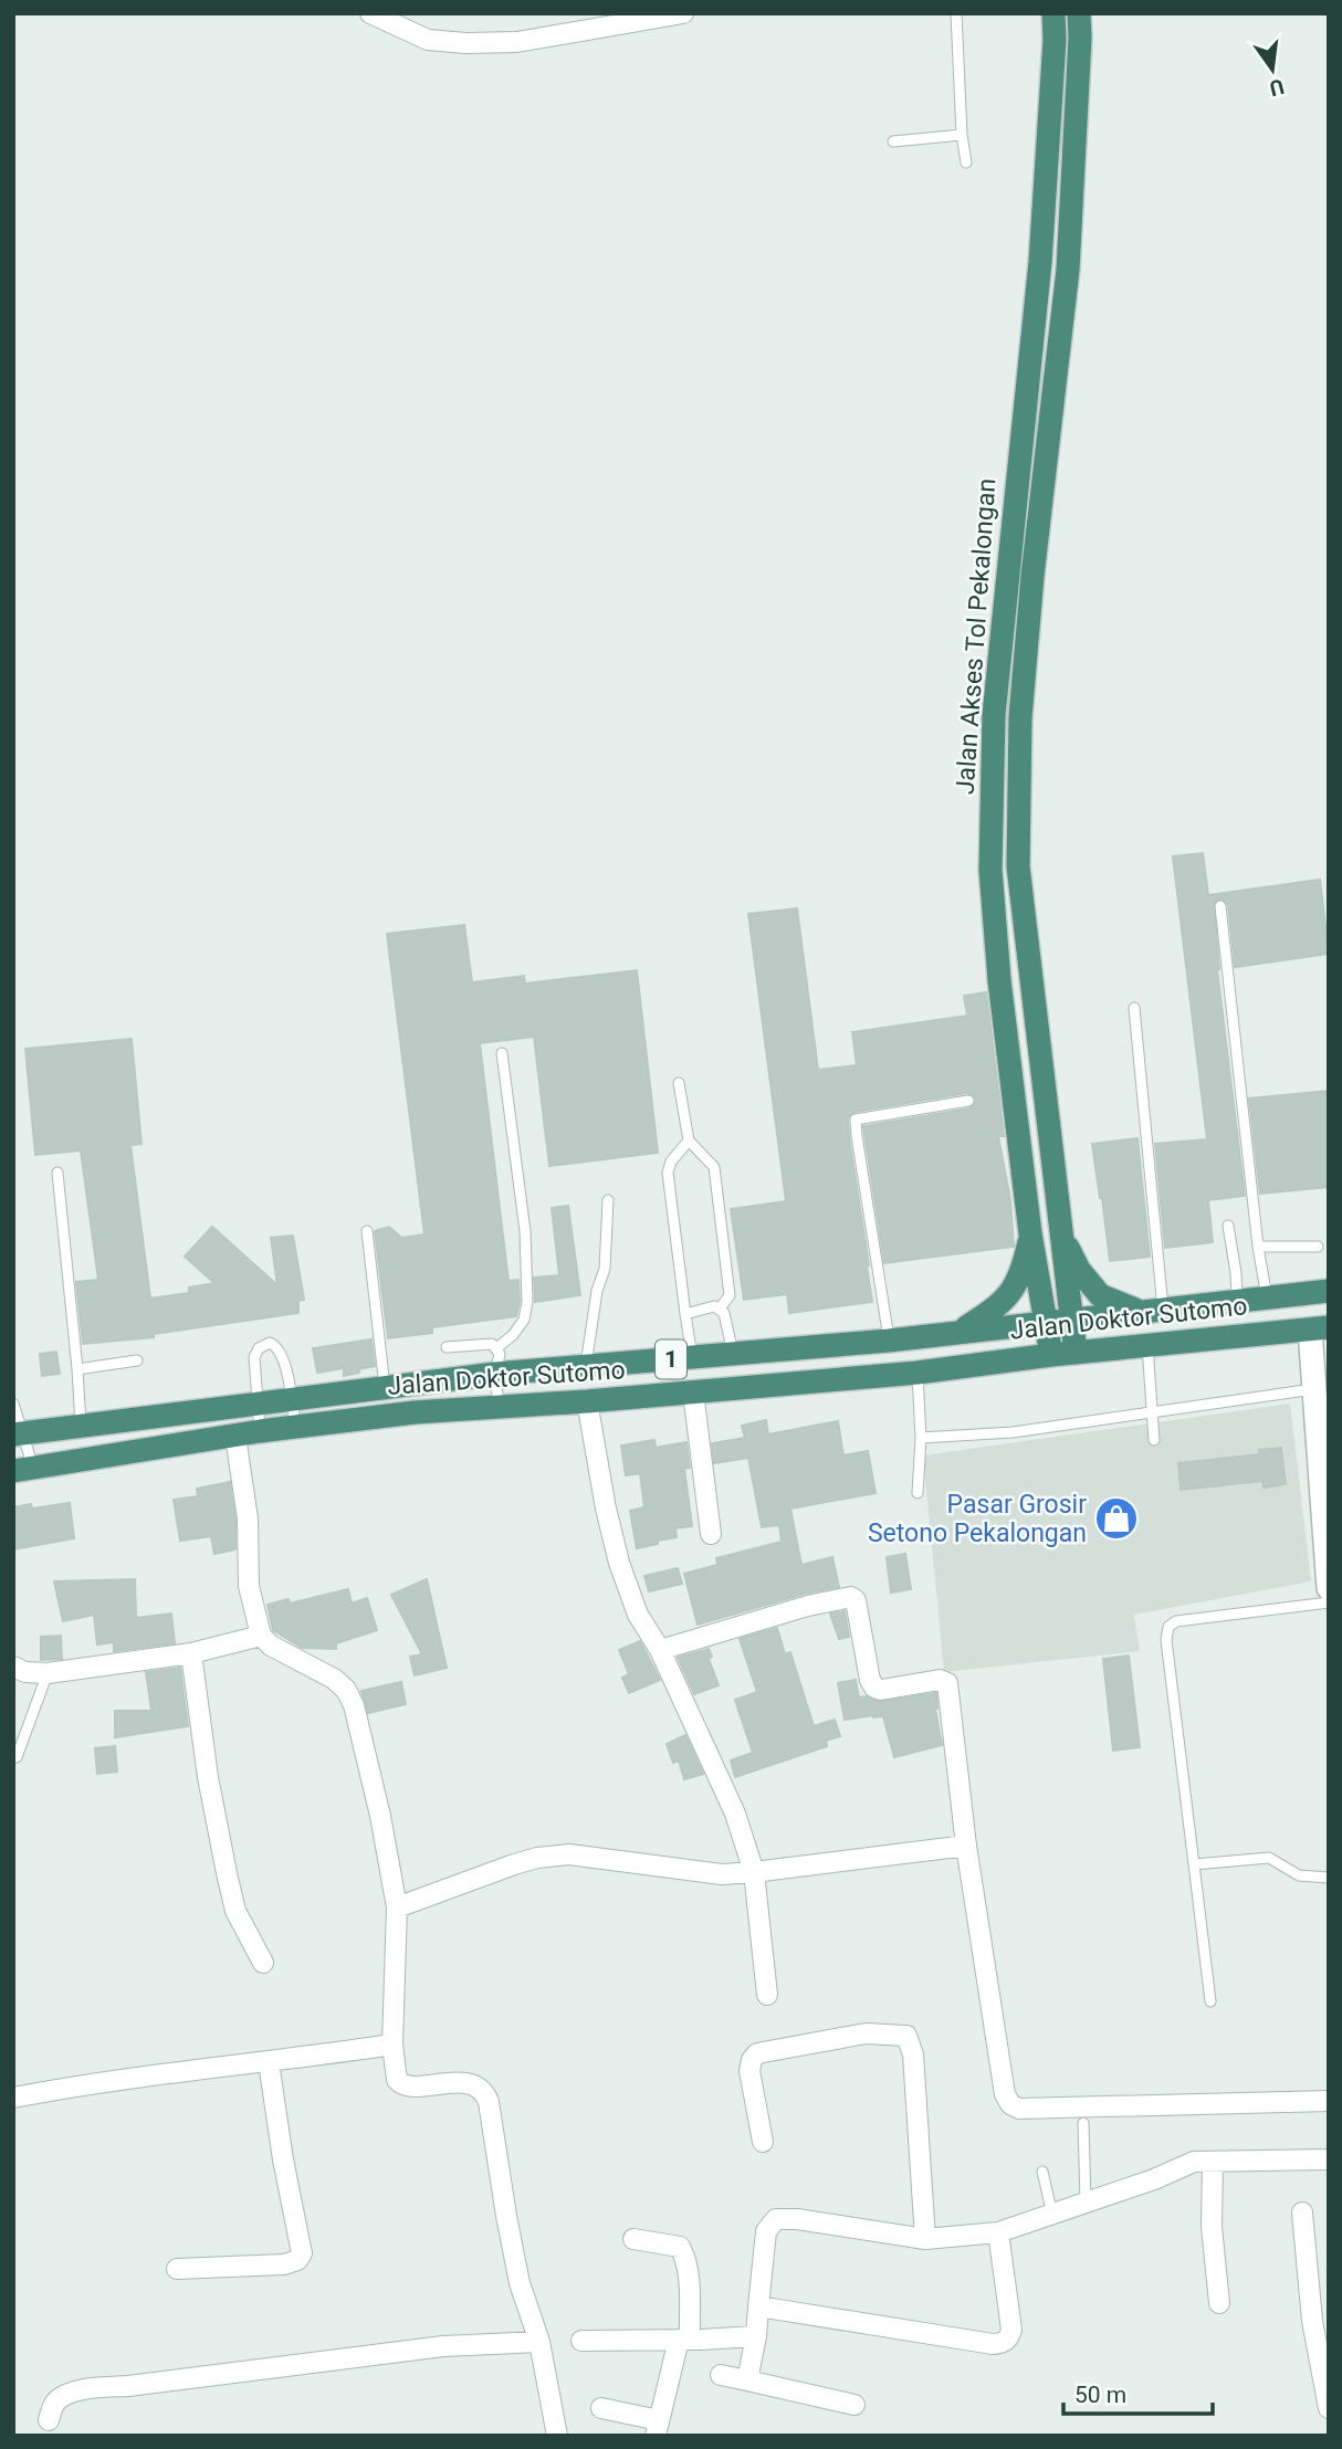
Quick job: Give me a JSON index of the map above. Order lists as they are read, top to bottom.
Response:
{
  "streets": {
    "highway": ["Jalan Akses Tol Pekalongan", "Jalan Doktor Sutomo", "1"]
  },
  "crossings": [
    ["Jalan Akses Tol Pekalongan", "Jalan Doktor Sutomo"]
  ],
  "places": {
    "shop": ["Pasar Grosir Setono Pekalongan"]
  },
  "scale_bar": "50 m",
  "north": "bottom"
}
